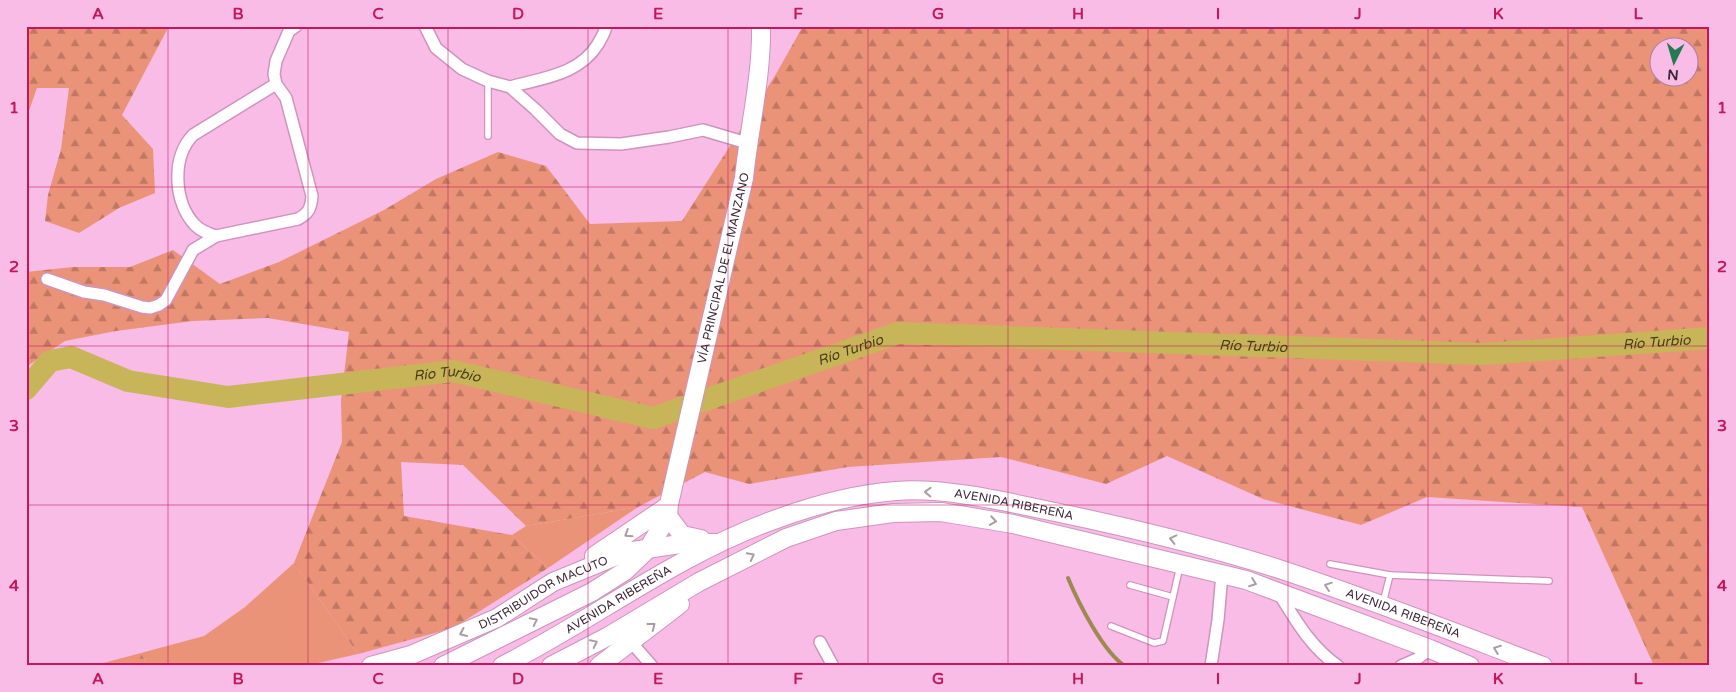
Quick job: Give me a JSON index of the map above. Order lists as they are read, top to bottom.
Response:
{
  "streets": {
    "main road": ["VÍA PRINCIPAL DE EL MANZANO", "AVENIDA RIBEREÑA", "DISTRIBUIDOR MACUTO"]
  },
  "crossings": [
    ["VÍA PRINCIPAL DE EL MANZANO", "DISTRIBUIDOR MACUTO"],
    ["AVENIDA RIBEREÑA", "DISTRIBUIDOR MACUTO"]
  ],
  "one_way": ["DISTRIBUIDOR MACUTO"],
  "water": ["Río Turbio"],
  "north": "bottom",
  "grid": {
    "columns": [
      "A",
      "B",
      "C",
      "D",
      "E",
      "F",
      "G",
      "H",
      "I",
      "J",
      "K",
      "L"
    ],
    "rows": [
      "1",
      "2",
      "3",
      "4"
    ]
  }
}
